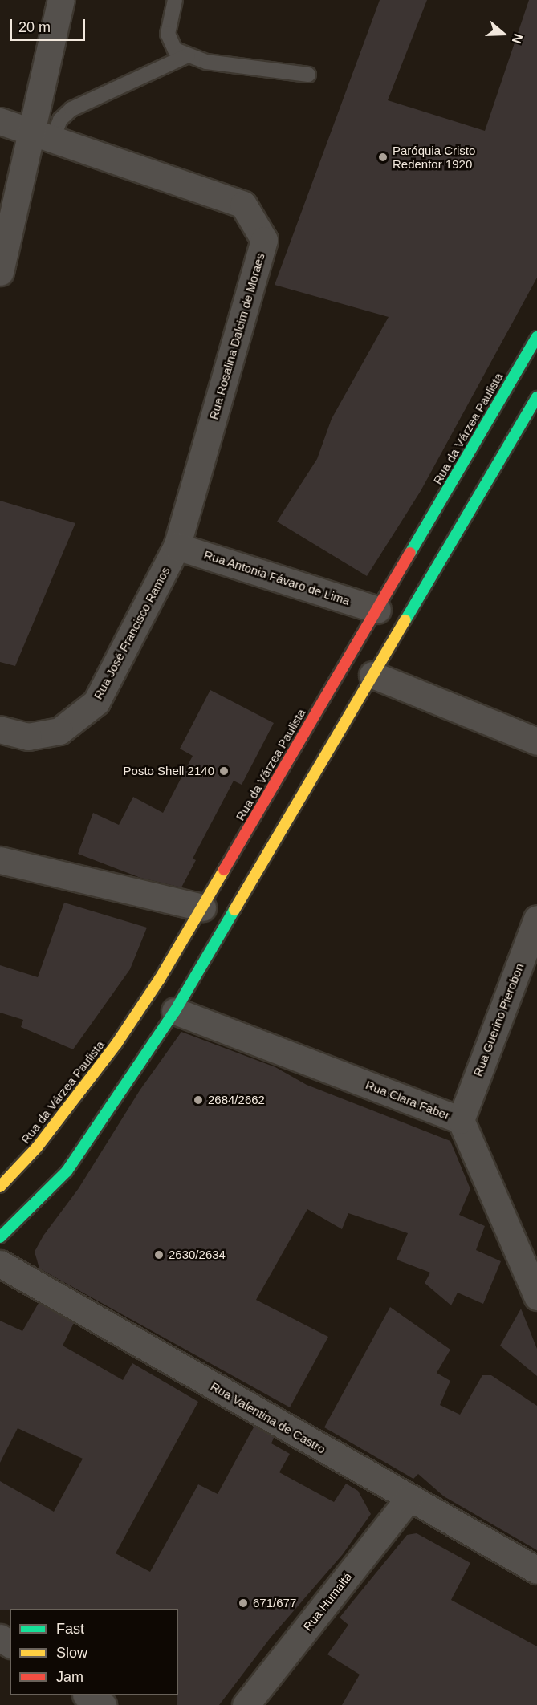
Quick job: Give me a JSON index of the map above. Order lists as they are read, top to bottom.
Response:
{
  "streets": {
    "main road": ["Rua da Várzea Paulista"],
    "street": [
      "Rua Rosalina Dalcim de Moraes",
      "Rua Antonia Fávaro de Lima",
      "Rua José Francisco Ramos",
      "Rua Guerino Pierobon",
      "Rua Clara Faber",
      "Rua Valentina de Castro",
      "Rua Humaitá"
    ]
  },
  "crossings": [
    ["Rua Rosalina Dalcim de Moraes", "Rua Antonia Fávaro de Lima"],
    ["Rua Rosalina Dalcim de Moraes", "Rua José Francisco Ramos"],
    ["Rua da Várzea Paulista", "Rua Antonia Fávaro de Lima"],
    ["Rua Antonia Fávaro de Lima", "Rua José Francisco Ramos"],
    ["Rua Guerino Pierobon", "Rua Clara Faber"],
    ["Rua Valentina de Castro", "Rua Humaitá"]
  ],
  "places": [
    "Paróquia Cristo Redentor 1920",
    "Posto Shell 2140",
    "2684/2662",
    "2630/2634",
    "671/677"
  ],
  "legend": ["Fast", "Slow", "Jam"],
  "scale_bar": "20 m",
  "north": "right"
}
